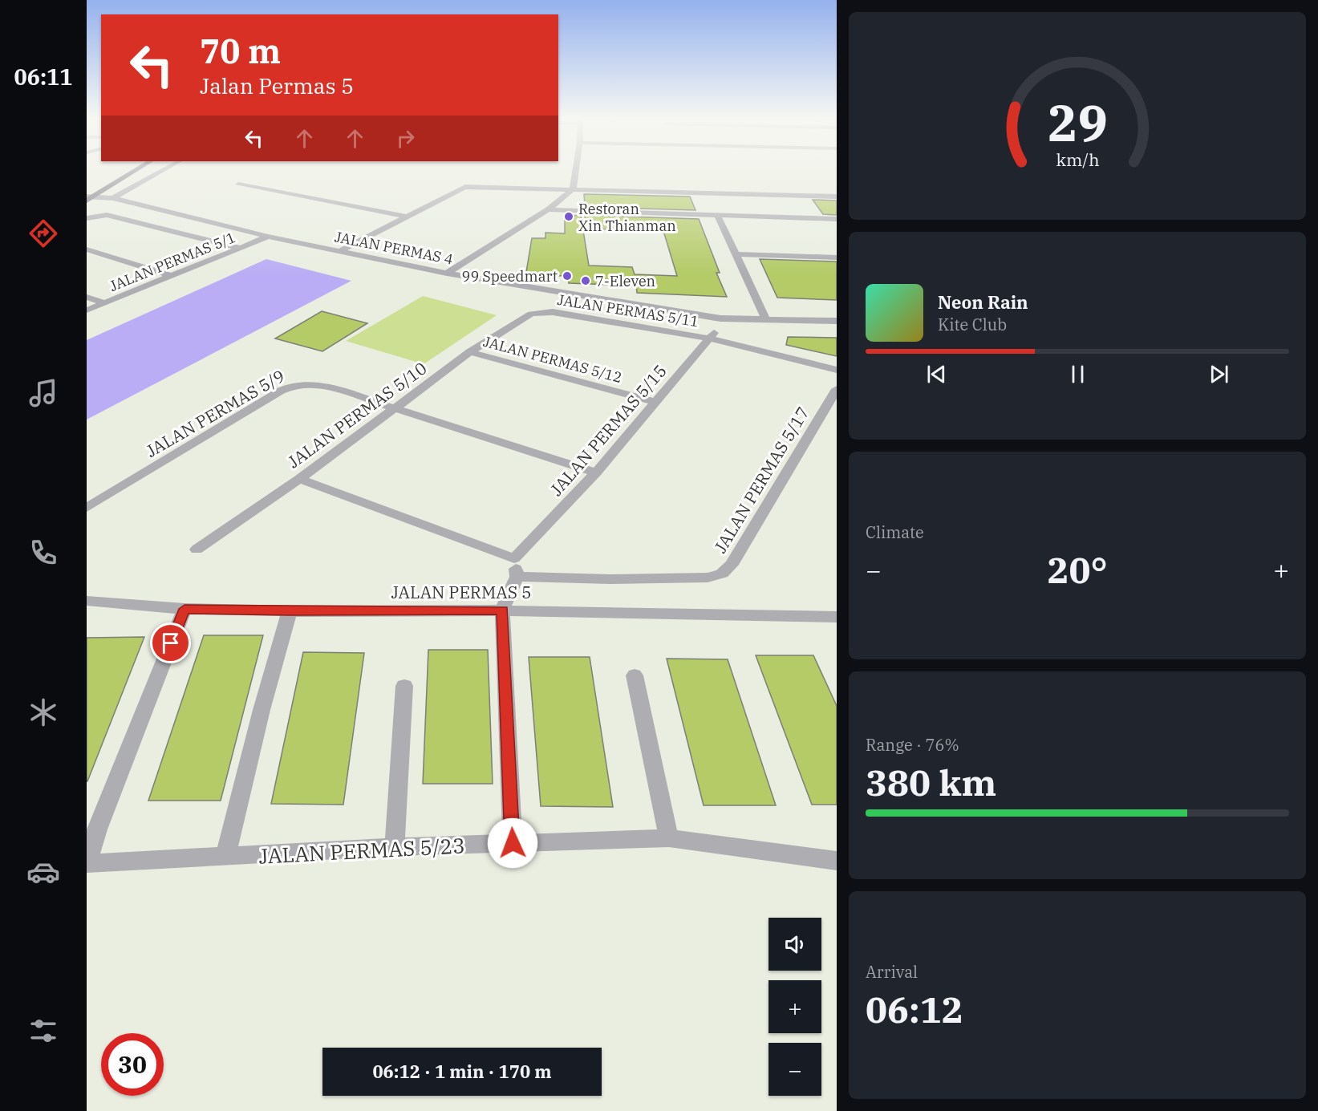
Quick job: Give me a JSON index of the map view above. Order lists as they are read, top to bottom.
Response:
{
  "streets": {
    "street": [
      "JALAN PERMAS 4",
      "JALAN PERMAS 5/1",
      "JALAN PERMAS 5/11",
      "JALAN PERMAS 5/12",
      "JALAN PERMAS 5/9",
      "JALAN PERMAS 5/10",
      "JALAN PERMAS 5/15",
      "JALAN PERMAS 5/17",
      "JALAN PERMAS 5",
      "JALAN PERMAS 5/23"
    ]
  },
  "crossings": [
    ["JALAN PERMAS 4", "JALAN PERMAS 5/1"],
    ["JALAN PERMAS 4", "JALAN PERMAS 5/15"],
    ["JALAN PERMAS 5/11", "JALAN PERMAS 5/10"],
    ["JALAN PERMAS 5/11", "JALAN PERMAS 5/15"],
    ["JALAN PERMAS 5/12", "JALAN PERMAS 5/10"],
    ["JALAN PERMAS 5/12", "JALAN PERMAS 5/15"],
    ["JALAN PERMAS 5/9", "JALAN PERMAS 5/10"],
    ["JALAN PERMAS 5/9", "JALAN PERMAS 5/15"]
  ],
  "places": ["Restoran Xin Thianman", "99 Speedmart", "7-Eleven"],
  "page": {
    "tabs": "06:11",
    "turn": ["70 m", "Jalan Permas 5"],
    "song": ["Neon Rain", "Kite Club"],
    "tile": [
      "Climate",
      ["Range · 76%", "380 km"],
      ["Arrival", "06:12"]
    ],
    "heat": ["−", "20°", "+"],
    "map_buttons": ["+", "−"],
    "limit": "30",
    "trip": "06:12 · 1 min · 170 m",
    "gauge": ["29", "km/h"]
  }
}
